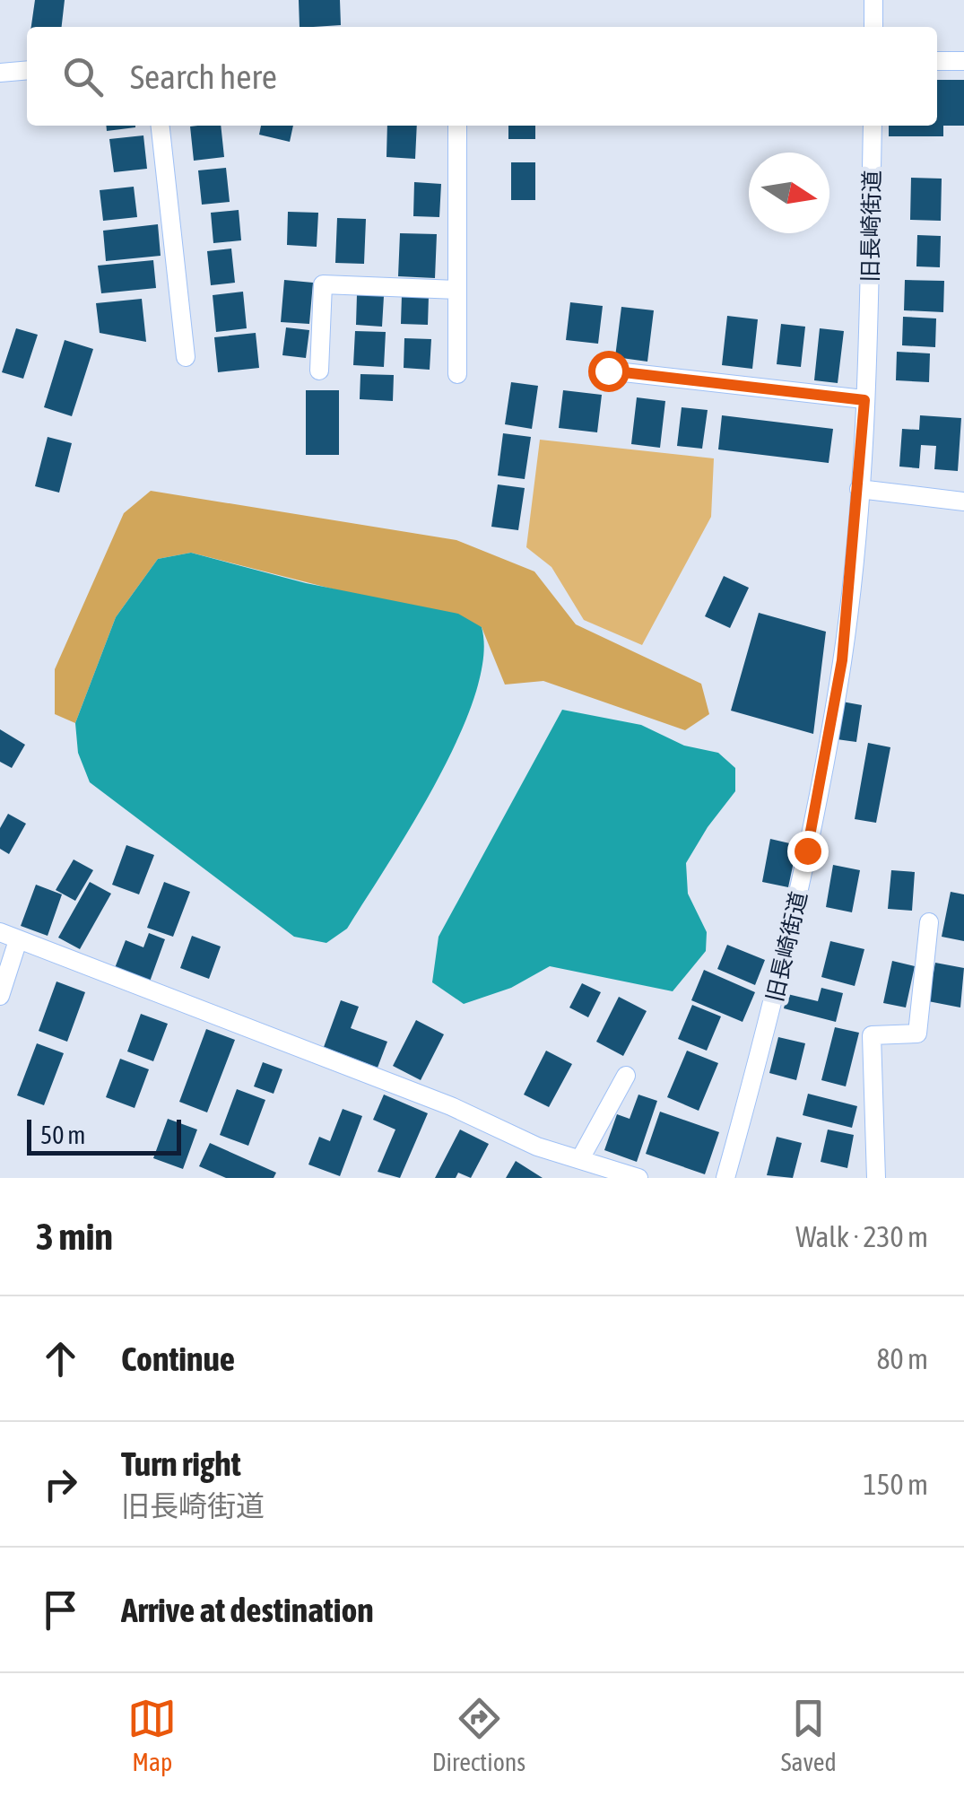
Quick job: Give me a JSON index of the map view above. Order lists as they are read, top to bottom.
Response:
{
  "streets": {
    "street": ["旧長崎街道"]
  },
  "scale_bar": "50 m",
  "north": "right",
  "page": {
    "search": "Search here",
    "scale": "50 m",
    "heading": ["3 min", "Walk · 230 m"],
    "list": [
      ["Continue", "80 m"],
      ["Turn right", "旧長崎街道", "150 m"],
      "Arrive at destination"
    ],
    "nav": ["Map", "Directions", "Saved"]
  }
}
